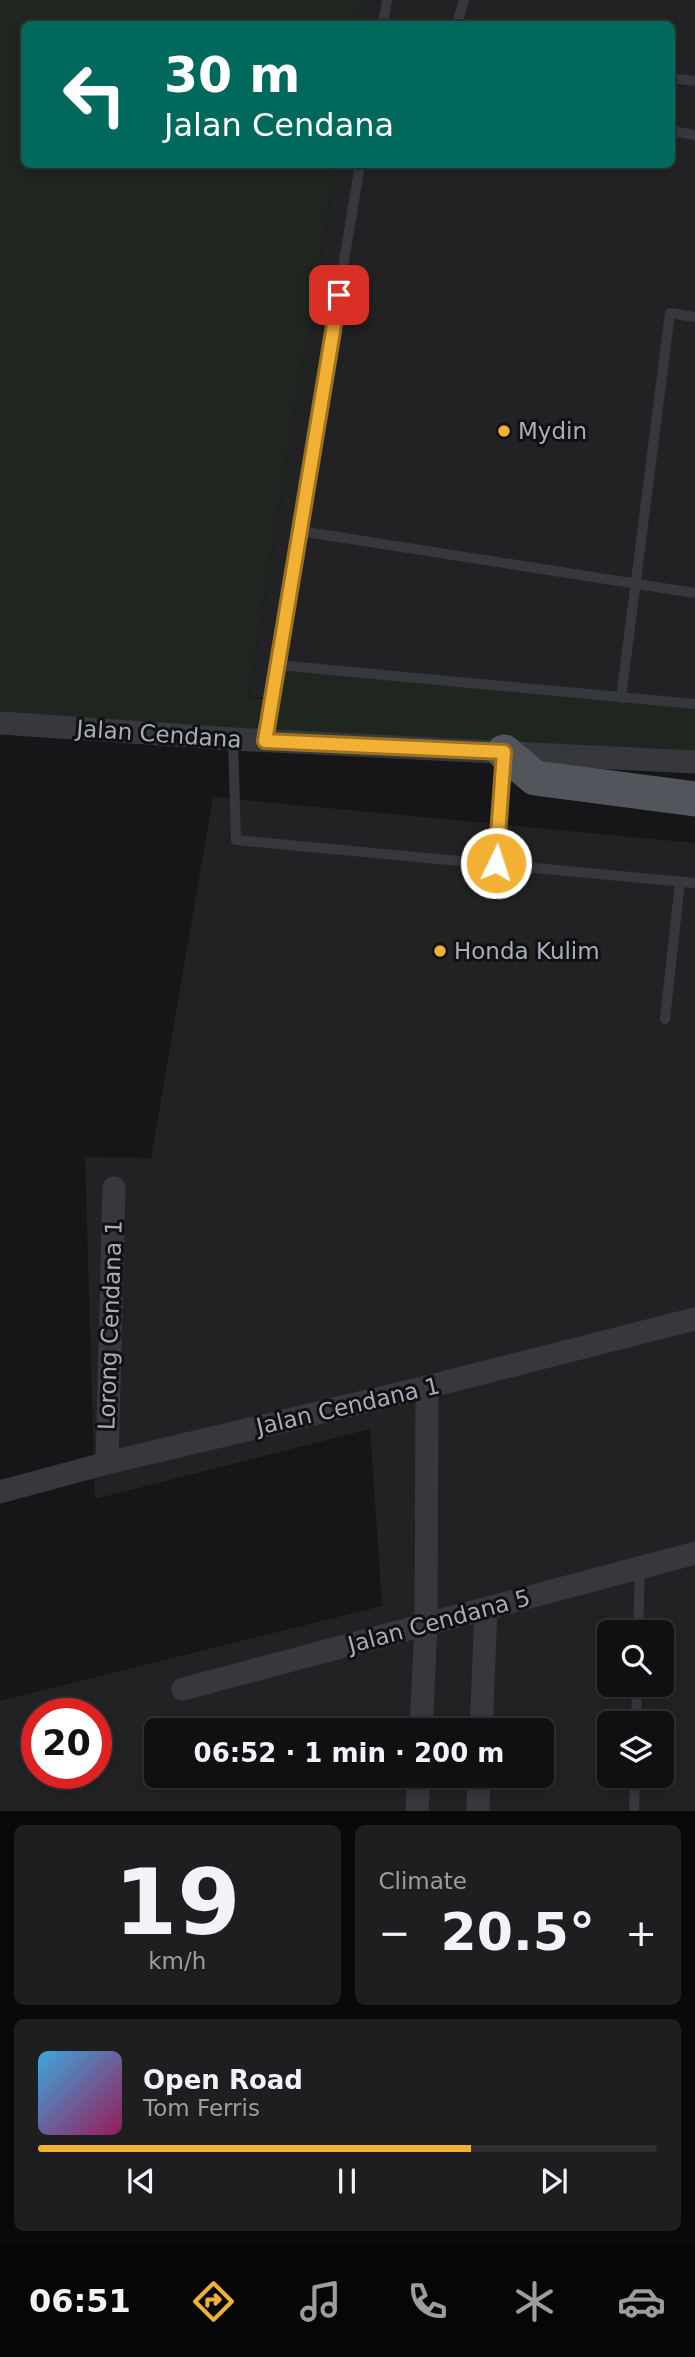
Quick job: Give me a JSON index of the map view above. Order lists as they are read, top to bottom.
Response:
{
  "streets": {
    "street": [
      "Jalan Cendana",
      "Lorong Cendana 1",
      "Jalan Cendana 1",
      "Jalan Cendana 5"
    ]
  },
  "crossings": [
    ["Lorong Cendana 1", "Jalan Cendana 1"]
  ],
  "places": ["Mydin", "Honda Kulim"],
  "page": {
    "turn": ["30 m", "Jalan Cendana"],
    "limit": "20",
    "trip": "06:52 · 1 min · 200 m",
    "tile": [
      ["19", "km/h"],
      "Climate"
    ],
    "heat": ["−", "20.5°", "+"],
    "song": ["Open Road", "Tom Ferris"],
    "tabs": "06:51"
  }
}
